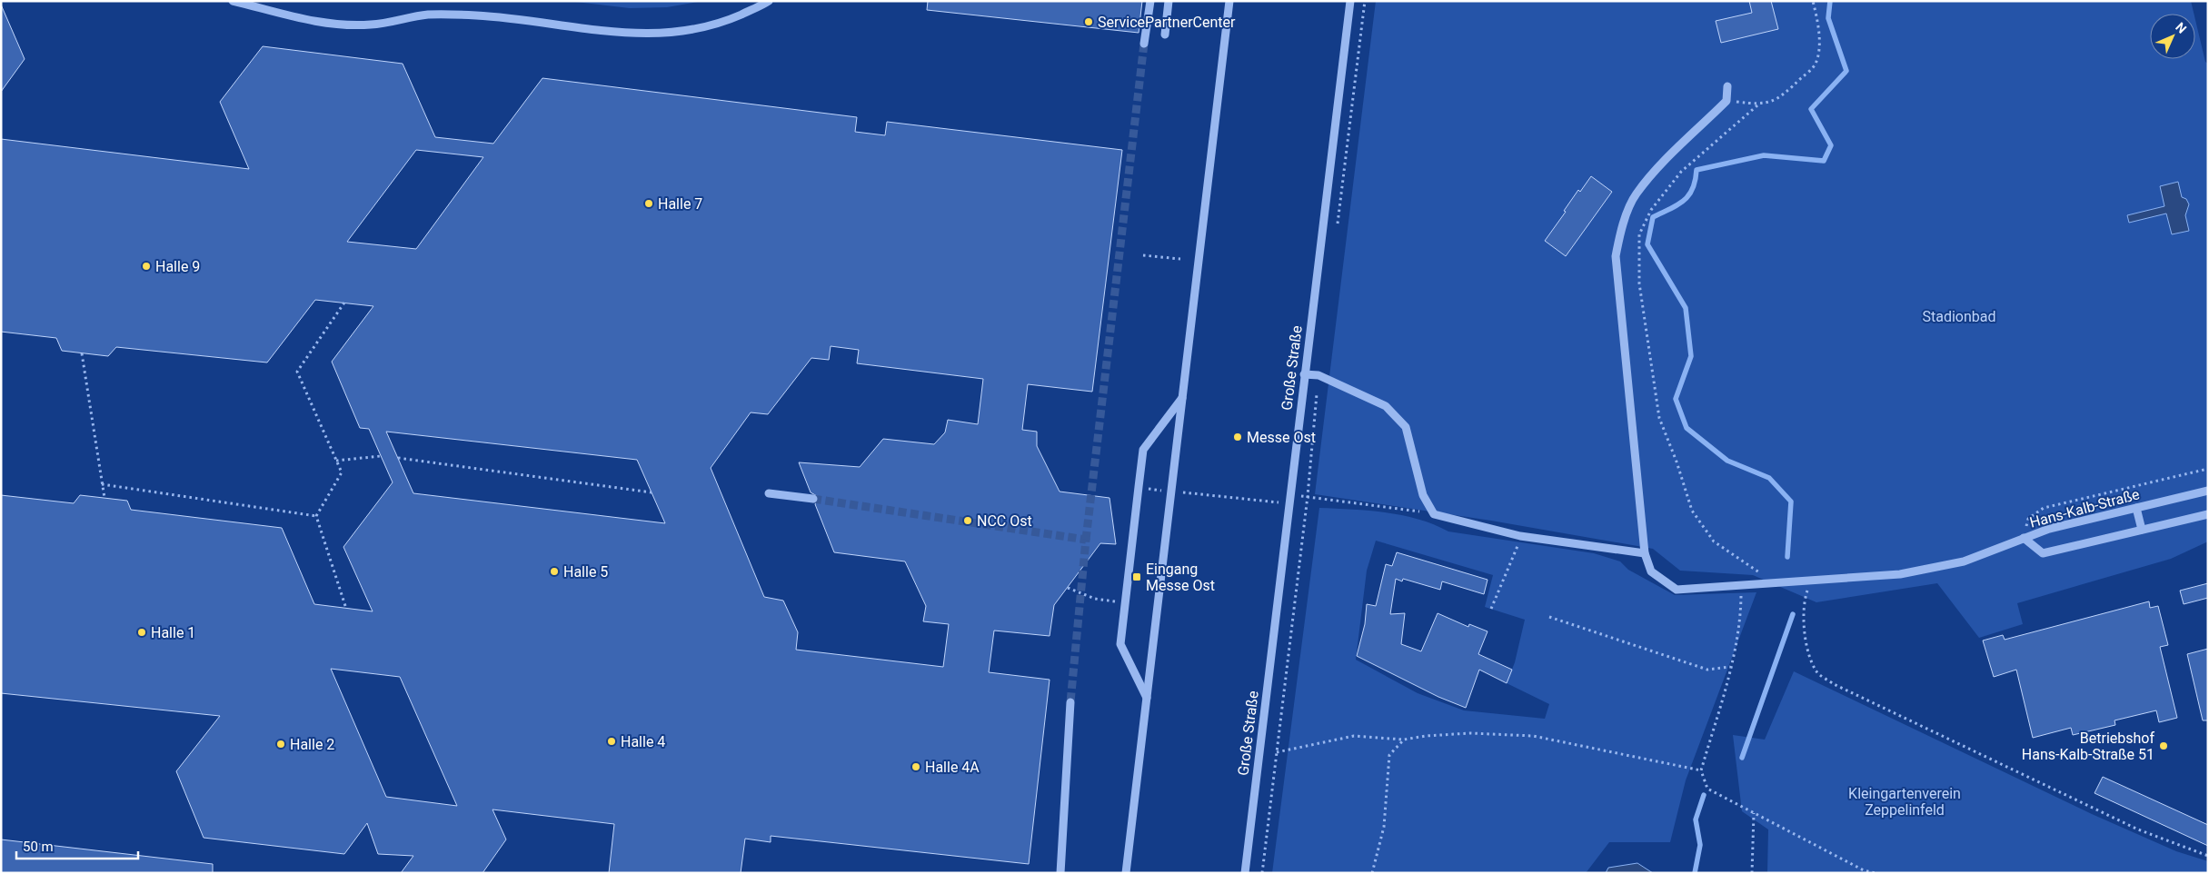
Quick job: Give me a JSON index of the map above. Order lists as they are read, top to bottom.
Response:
{
  "streets": {
    "street": ["Große Straße", "Hans-Kalb-Straße"]
  },
  "parks": ["Stadionbad", "Kleingartenverein Zeppelinfeld"],
  "places": {
    "other": [
      "ServicePartnerCenter",
      "Halle 7",
      "Halle 9",
      "Messe Ost",
      "NCC Ost",
      "Halle 5",
      "Halle 1",
      "Halle 4",
      "Halle 2",
      "Betriebshof Hans-Kalb-Straße 51",
      "Halle 4A"
    ],
    "transit": ["Eingang Messe Ost"]
  },
  "scale_bar": "50 m",
  "north": "top right"
}
